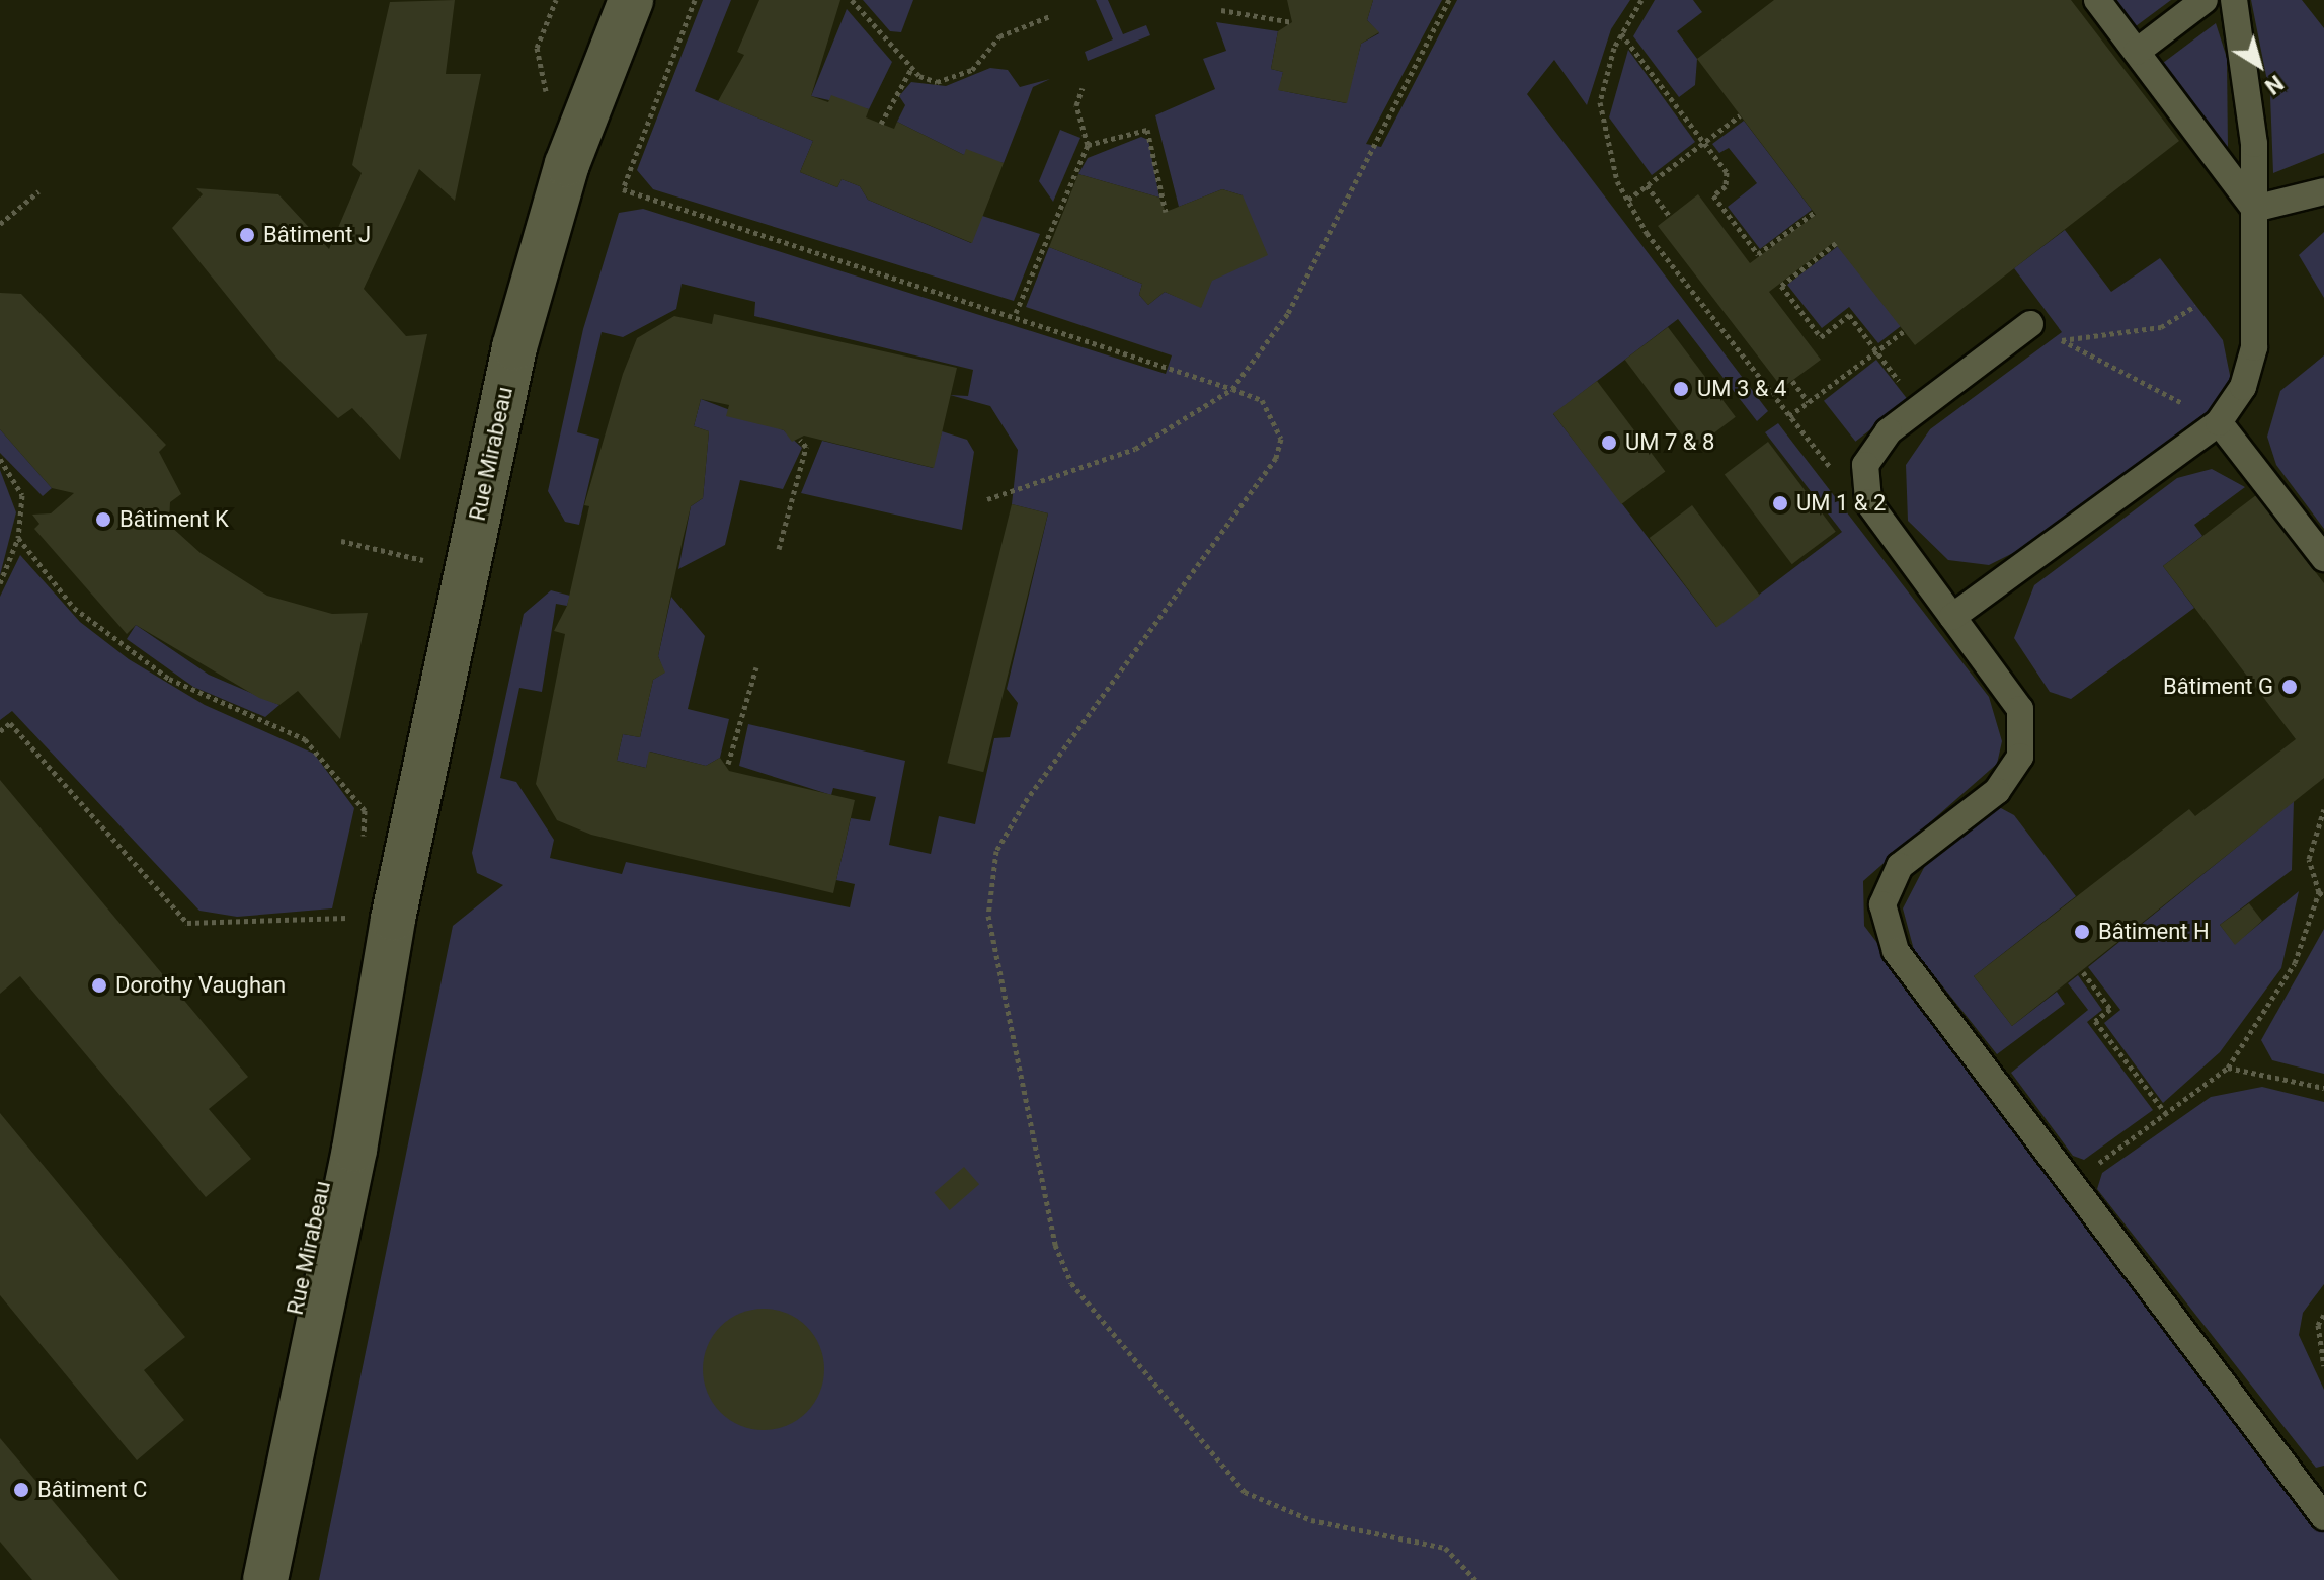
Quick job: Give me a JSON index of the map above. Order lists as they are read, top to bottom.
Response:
{
  "streets": {
    "street": ["Rue Mirabeau"]
  },
  "places": [
    "Bâtiment J",
    "UM 3 & 4",
    "UM 7 & 8",
    "UM 1 & 2",
    "Bâtiment K",
    "Bâtiment G",
    "Bâtiment H",
    "Dorothy Vaughan",
    "Bâtiment C"
  ],
  "north": "bottom right"
}
